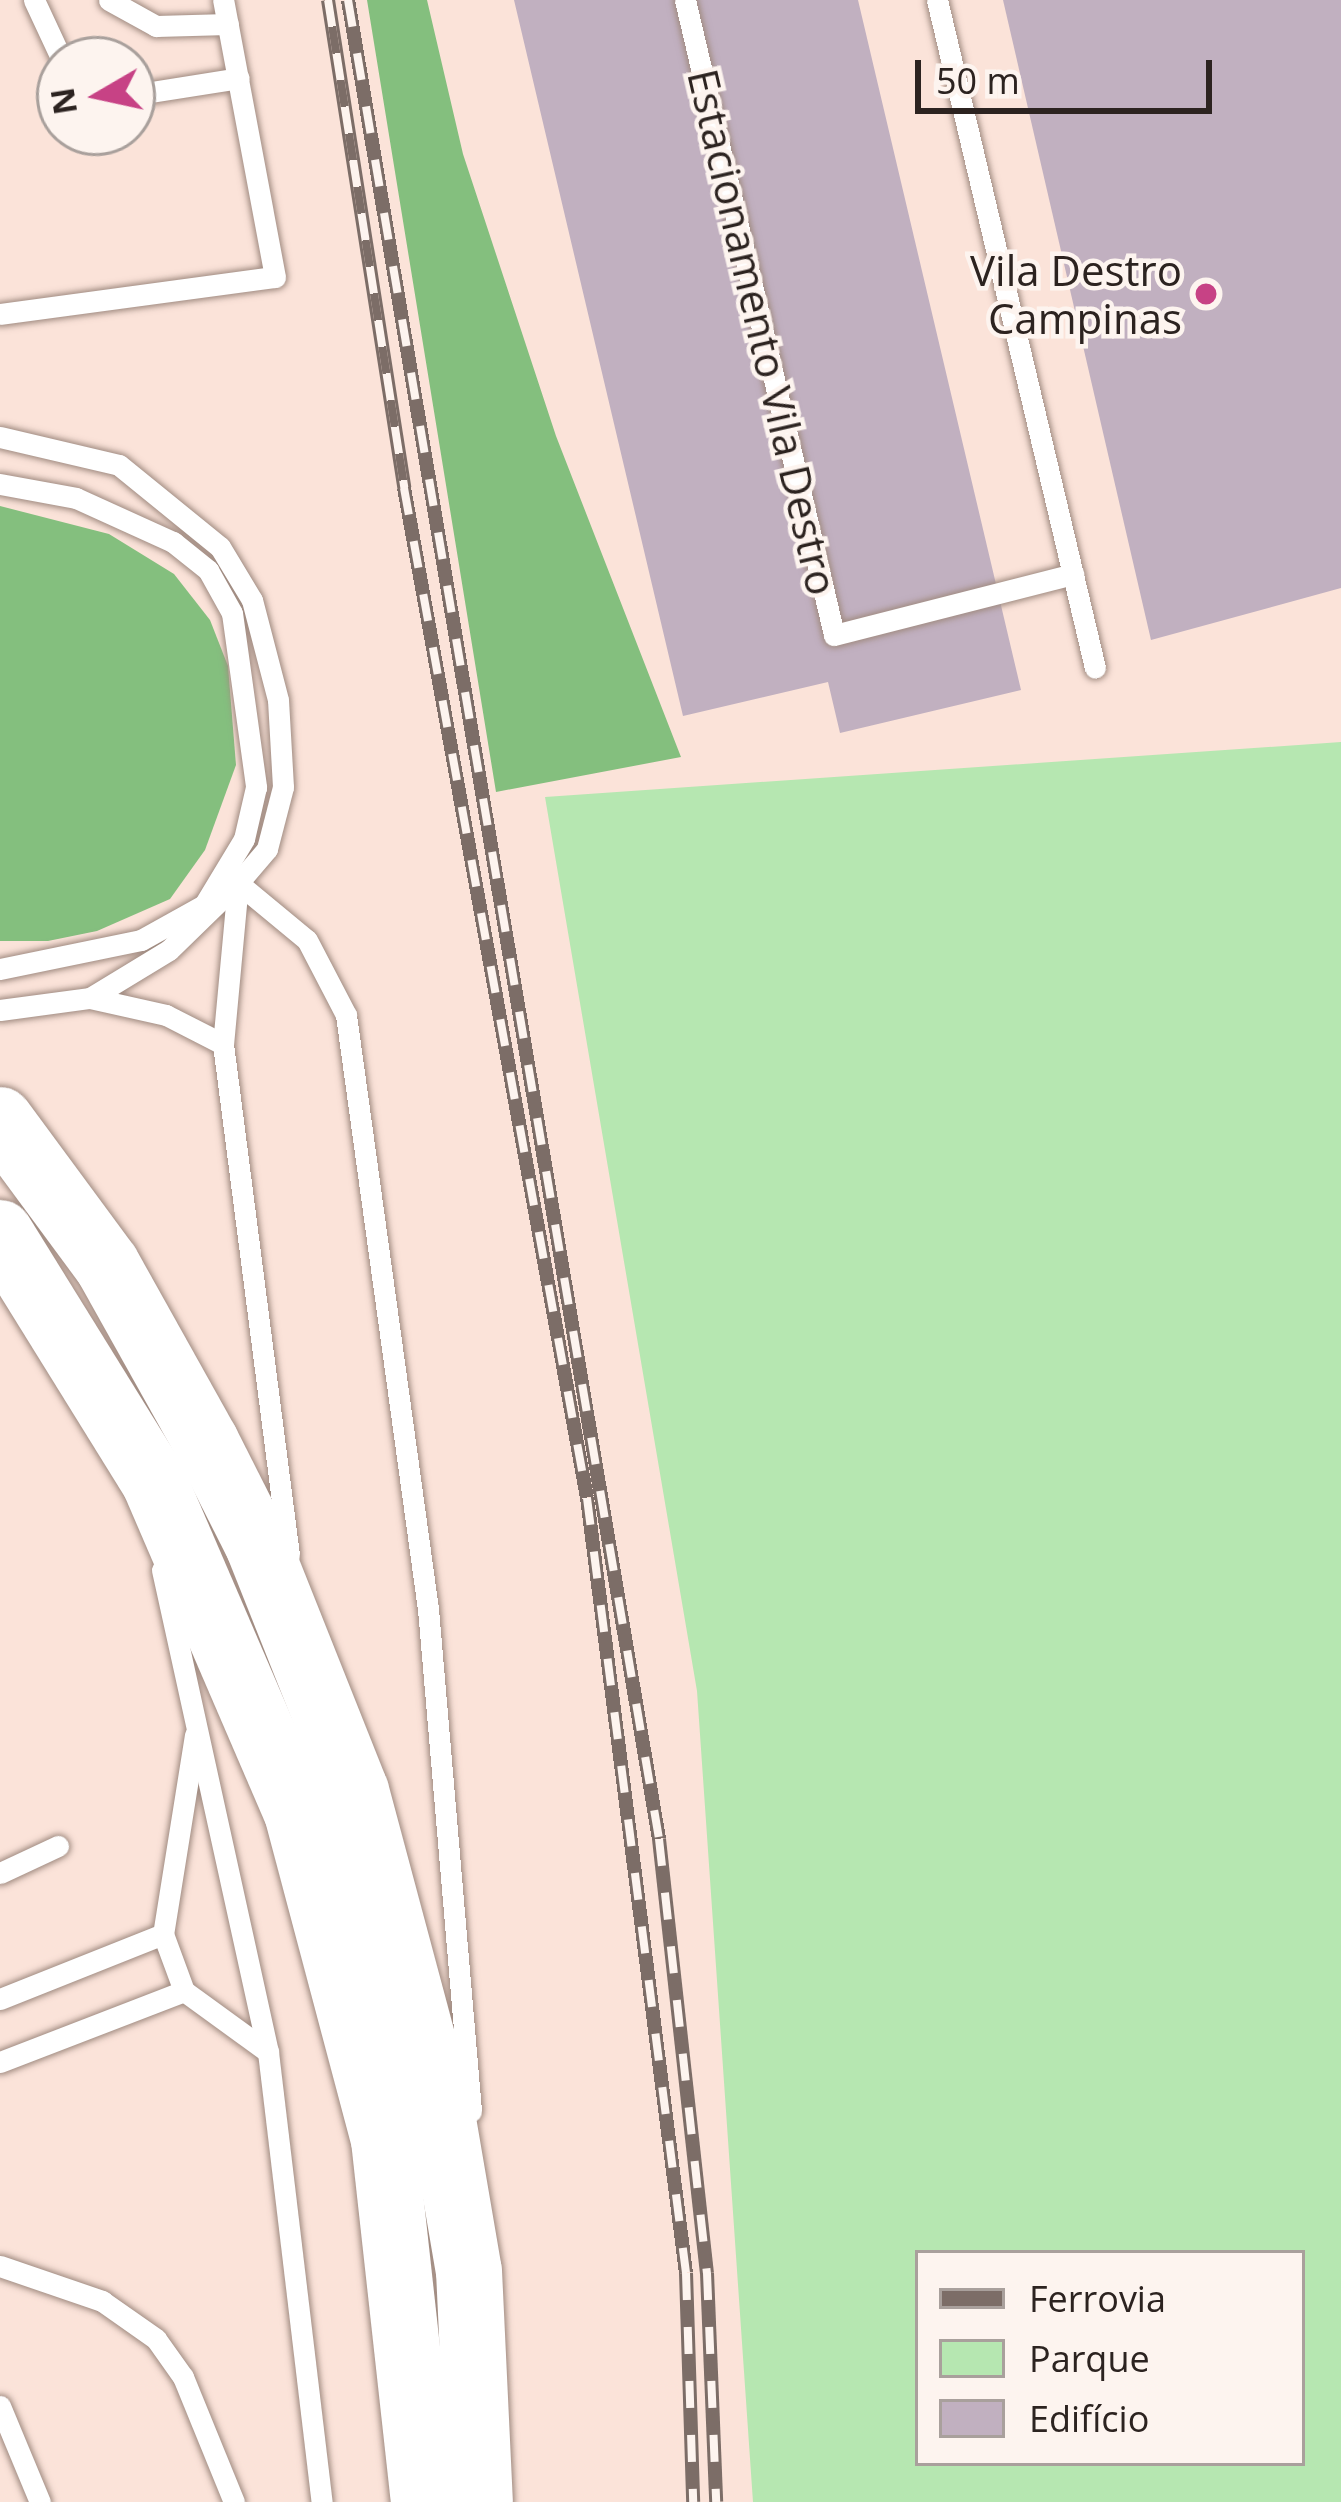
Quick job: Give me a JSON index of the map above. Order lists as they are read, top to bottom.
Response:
{
  "streets": {
    "lane": ["Estacionamento Vila Destro"]
  },
  "places": ["Vila Destro Campinas"],
  "legend": ["Ferrovia", "Parque", "Edifício"],
  "scale_bar": "50 m",
  "north": "left"
}
